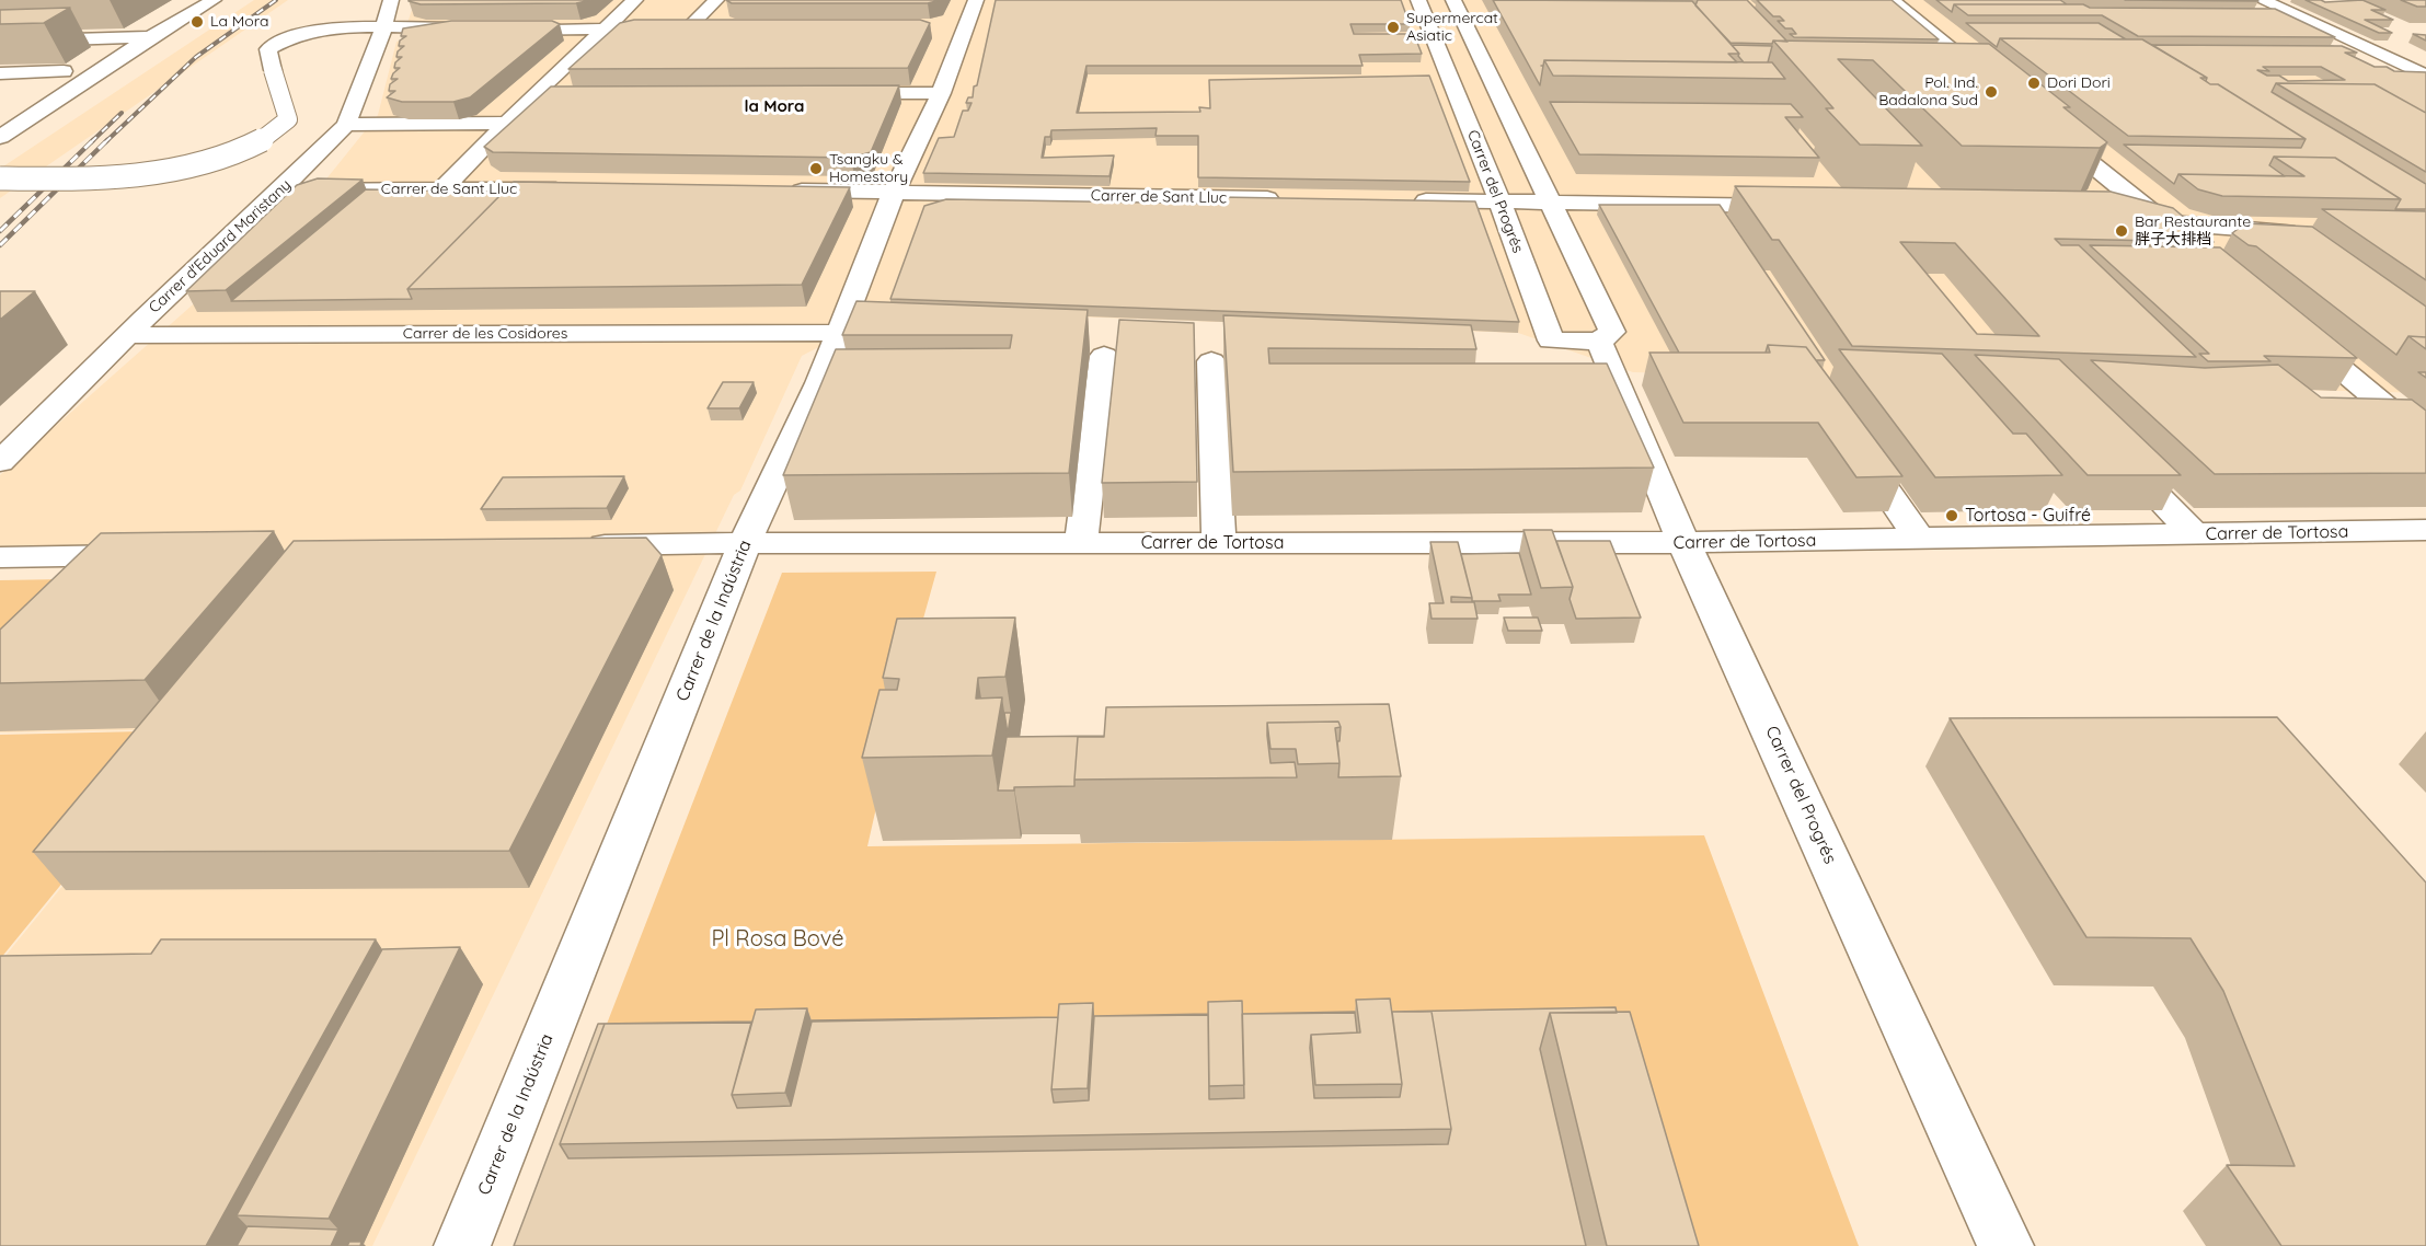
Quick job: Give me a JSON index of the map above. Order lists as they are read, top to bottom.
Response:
{
  "streets": {
    "street": [
      "Carrer de Sant Lluc",
      "Carrer del Progrés",
      "Carrer d'Eduard Maristany",
      "Carrer de les Cosidores",
      "Carrer de Tortosa",
      "Carrer de la Indústria"
    ]
  },
  "crossings": [
    ["Carrer de Sant Lluc", "Carrer d'Eduard Maristany"],
    ["Carrer de Sant Lluc", "Carrer de la Indústria"],
    ["Carrer del Progrés", "Carrer de Tortosa"],
    ["Carrer d'Eduard Maristany", "Carrer de les Cosidores"],
    ["Carrer de les Cosidores", "Carrer de la Indústria"],
    ["Carrer de Tortosa", "Carrer de la Indústria"]
  ],
  "districts": ["la Mora"],
  "parks": ["Pl Rosa Bové"],
  "places": [
    "La Mora",
    "Supermercat Asiatic",
    "Dori Dori",
    "Pol. Ind. Badalona Sud",
    "Tsangku & Homestory",
    "Bar Restaurante 胖子大排档",
    "Tortosa - Guifré"
  ]
}
